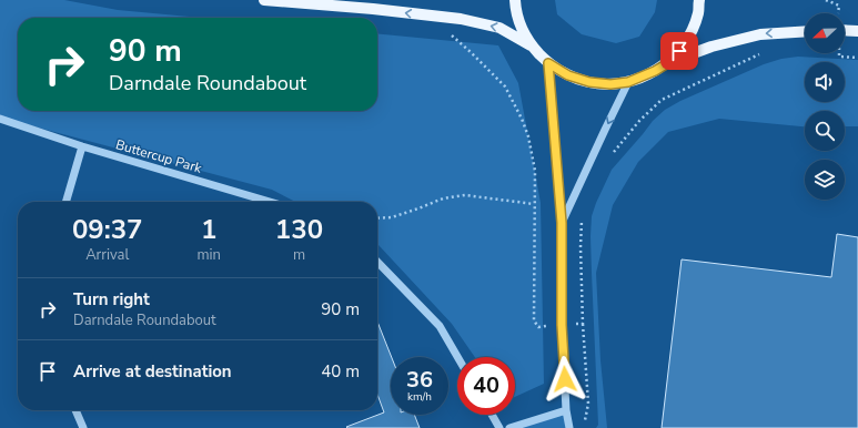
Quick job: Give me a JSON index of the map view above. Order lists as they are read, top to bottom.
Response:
{
  "streets": {
    "street": ["Buttercup Park"]
  },
  "north": "left",
  "page": {
    "turn": ["90 m", "Darndale Roundabout"],
    "eta": [
      "09:37",
      "Arrival",
      "1",
      "min",
      "130",
      "m"
    ],
    "list": [
      {
        "name": "Turn right",
        "note": "Darndale Roundabout",
        "value": "90 m"
      },
      {
        "name": "Arrive at destination",
        "value": "40 m"
      }
    ],
    "speed": "36 km/h",
    "limit": "40"
  }
}
